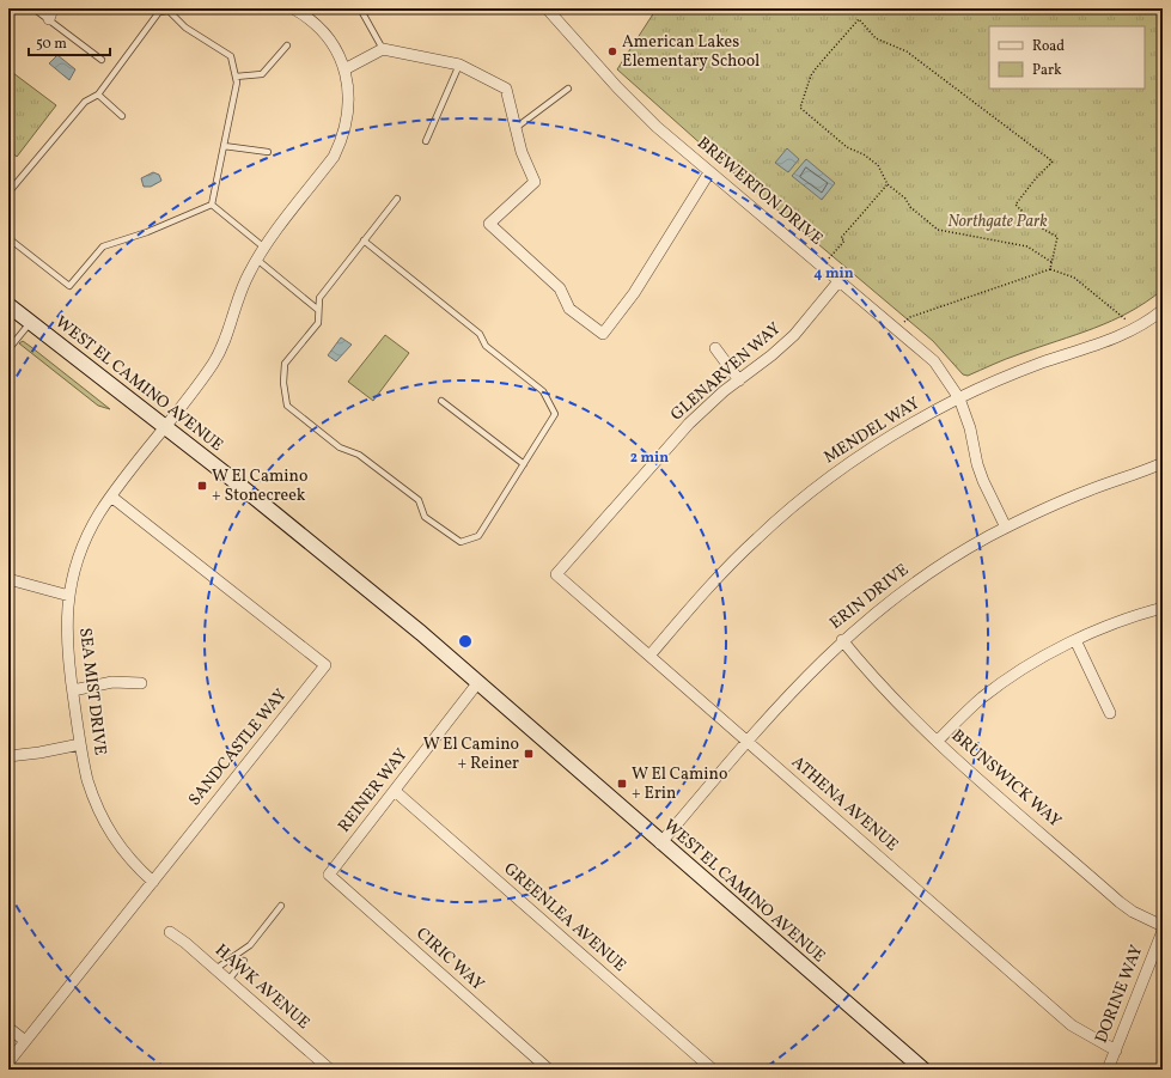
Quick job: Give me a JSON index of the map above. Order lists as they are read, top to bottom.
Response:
{
  "streets": {
    "main road": ["WEST EL CAMINO AVENUE"],
    "street": [
      "BREWERTON DRIVE",
      "GLENARVEN WAY",
      "MENDEL WAY",
      "ERIN DRIVE",
      "SEA MIST DRIVE",
      "SANDCASTLE WAY",
      "BRUNSWICK WAY",
      "REINER WAY",
      "ATHENA AVENUE",
      "GREENLEA AVENUE",
      "CIRIC WAY",
      "HAWK AVENUE",
      "DORINE WAY"
    ]
  },
  "crossings": [
    ["BREWERTON DRIVE", "GLENARVEN WAY"],
    ["BREWERTON DRIVE", "MENDEL WAY"],
    ["BREWERTON DRIVE", "ERIN DRIVE"],
    ["GLENARVEN WAY", "ATHENA AVENUE"],
    ["WEST EL CAMINO AVENUE", "ERIN DRIVE"],
    ["WEST EL CAMINO AVENUE", "SEA MIST DRIVE"],
    ["WEST EL CAMINO AVENUE", "REINER WAY"],
    ["MENDEL WAY", "ATHENA AVENUE"],
    ["ERIN DRIVE", "BRUNSWICK WAY"],
    ["ERIN DRIVE", "ATHENA AVENUE"],
    ["SEA MIST DRIVE", "SANDCASTLE WAY"],
    ["REINER WAY", "GREENLEA AVENUE"],
    ["REINER WAY", "CIRIC WAY"],
    ["ATHENA AVENUE", "DORINE WAY"]
  ],
  "parks": ["Northgate Park"],
  "places": {
    "other": ["American Lakes Elementary School"],
    "transit": ["W El Camino + Stonecreek", "W El Camino + Reiner", "W El Camino + Erin"]
  },
  "legend": ["Road", "Park"],
  "scale_bar": "50 m",
  "rings": ["4 min", "2 min"]
}
